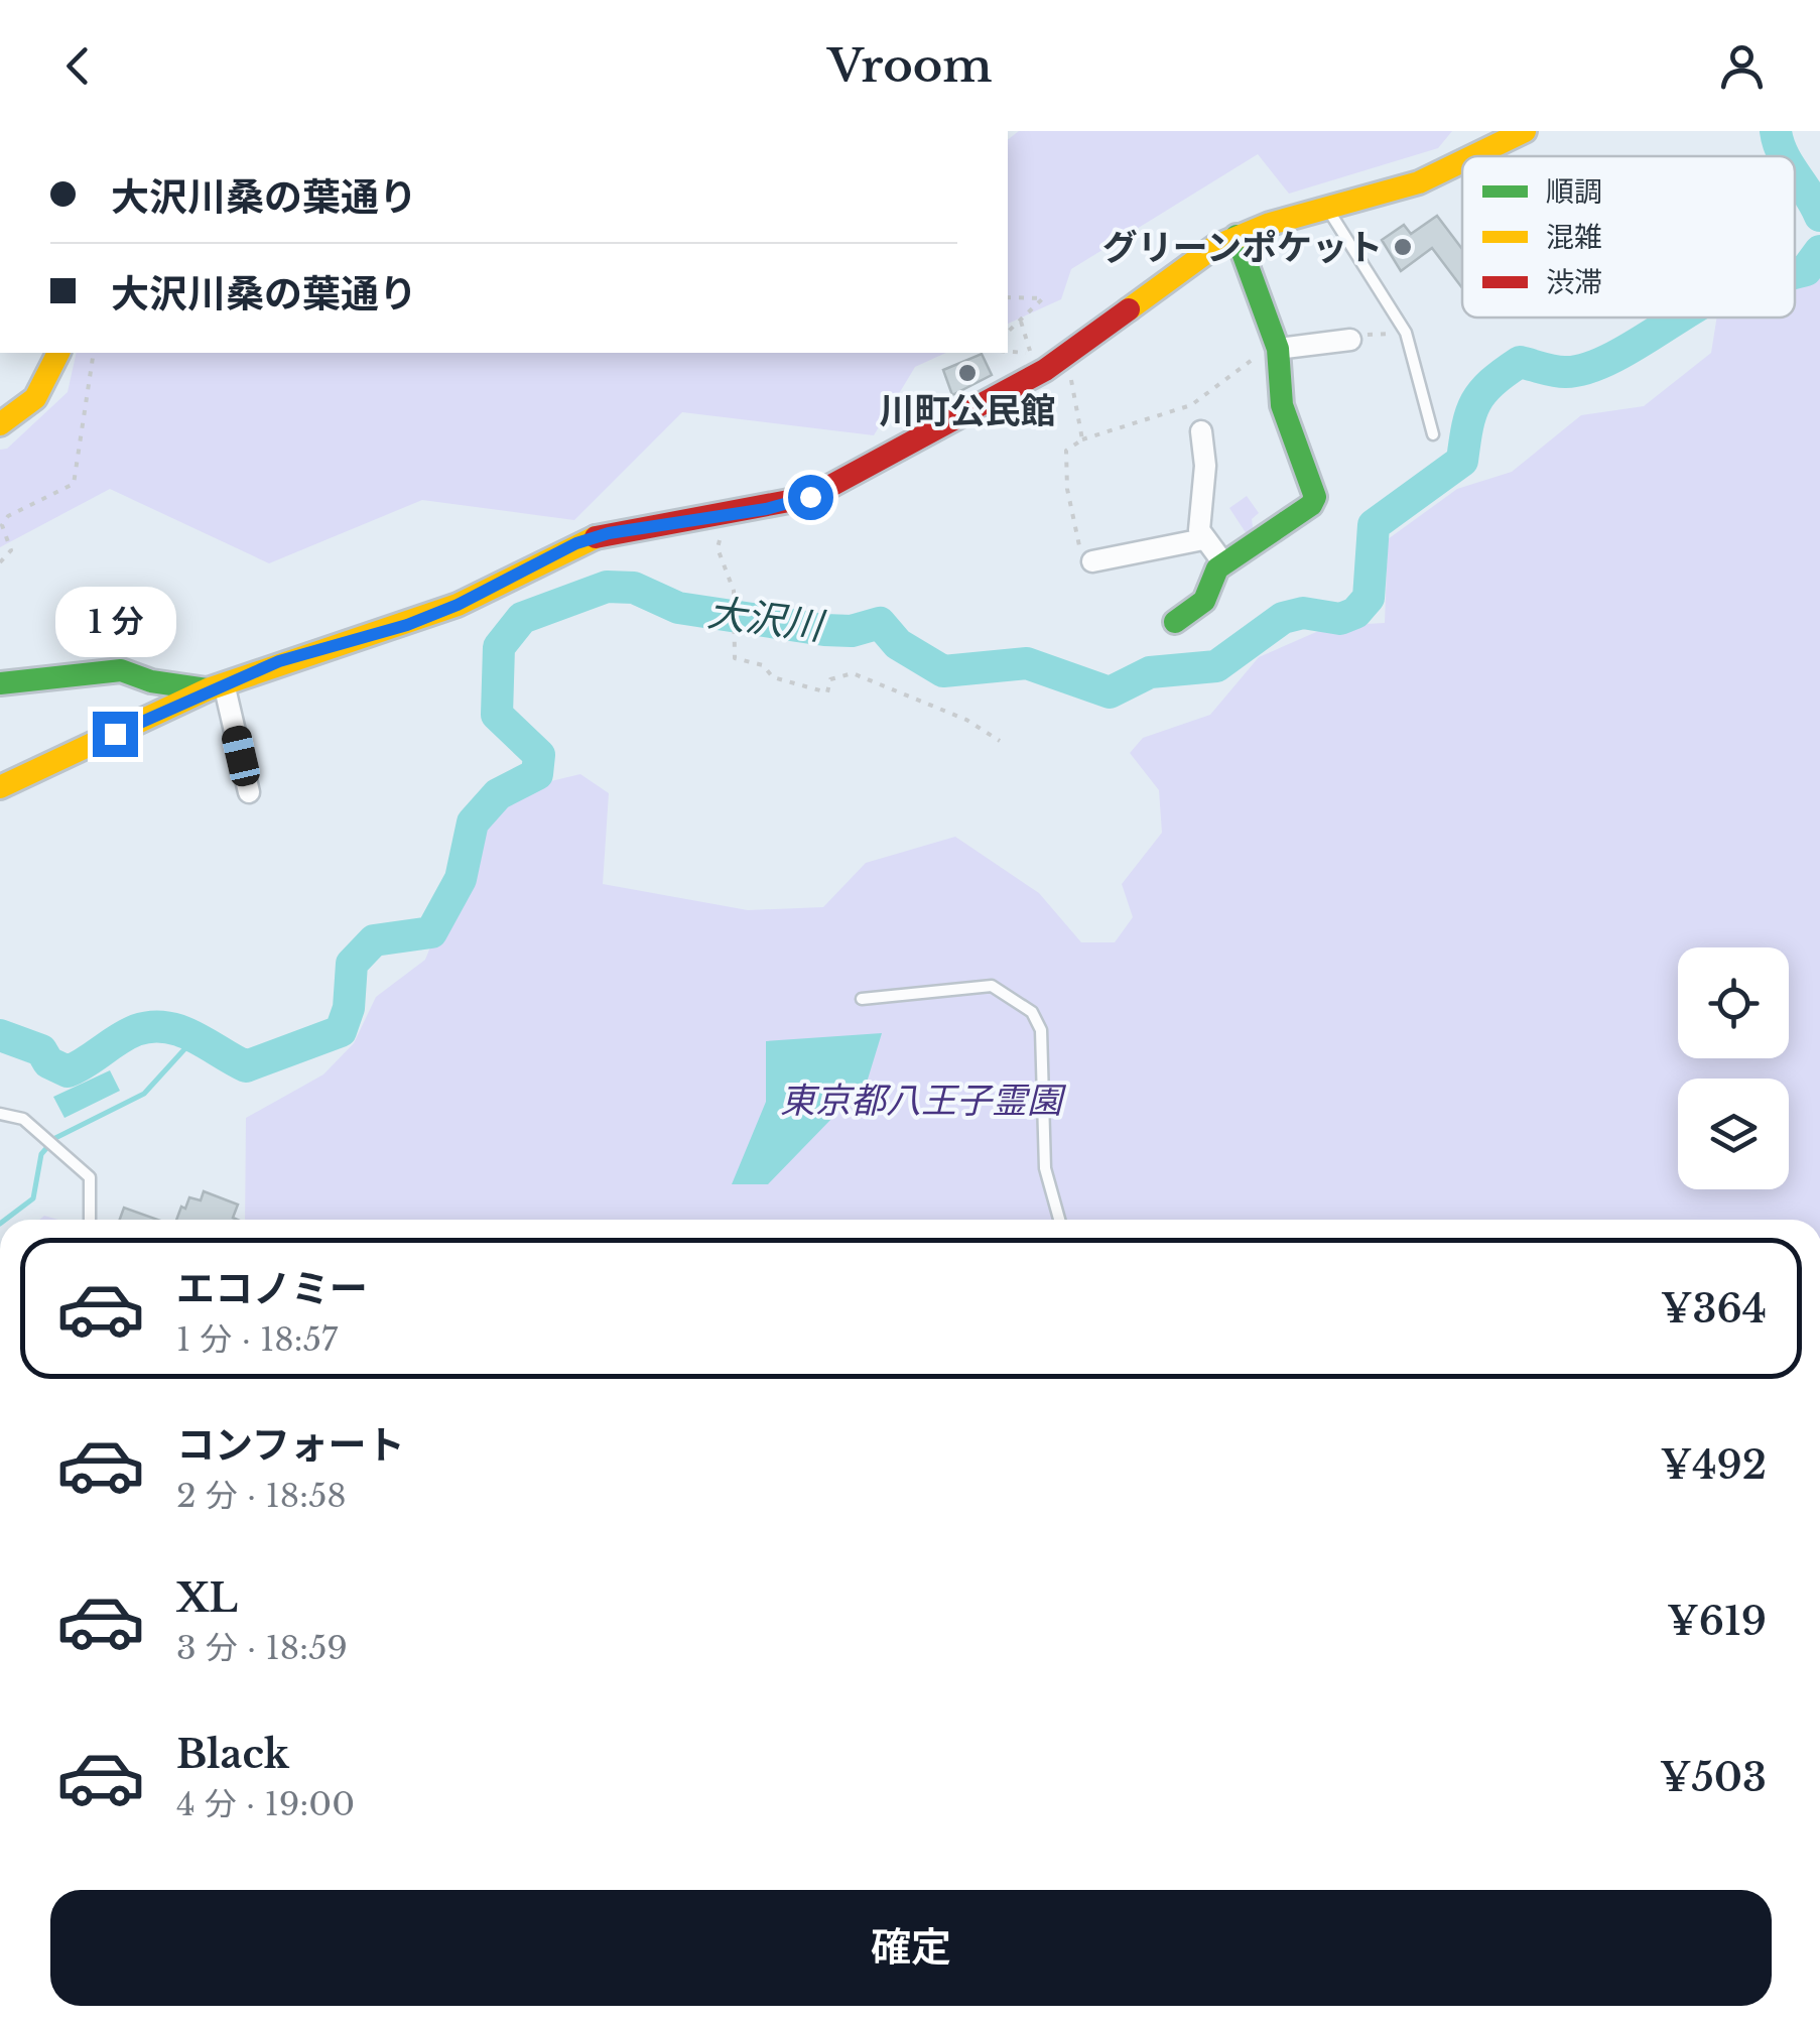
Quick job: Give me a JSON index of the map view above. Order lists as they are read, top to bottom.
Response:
{
  "water": ["大沢川"],
  "parks": ["東京都八王子霊園"],
  "places": ["グリーンポケット", "川町公民館"],
  "legend": ["順調", "混雑", "渋滞"],
  "page": {
    "header": "Vroom",
    "banner": ["大沢川桑の葉通り", "大沢川桑の葉通り"],
    "bubble": "1 分",
    "list": [
      {
        "name": "エコノミー",
        "note": "1 分 · 18:57",
        "value": "¥364"
      },
      {
        "name": "コンフォート",
        "note": "2 分 · 18:58",
        "value": "¥492"
      },
      {
        "name": "XL",
        "note": "3 分 · 18:59",
        "value": "¥619"
      },
      {
        "name": "Black",
        "note": "4 分 · 19:00",
        "value": "¥503"
      }
    ],
    "buttons": "確定"
  }
}
